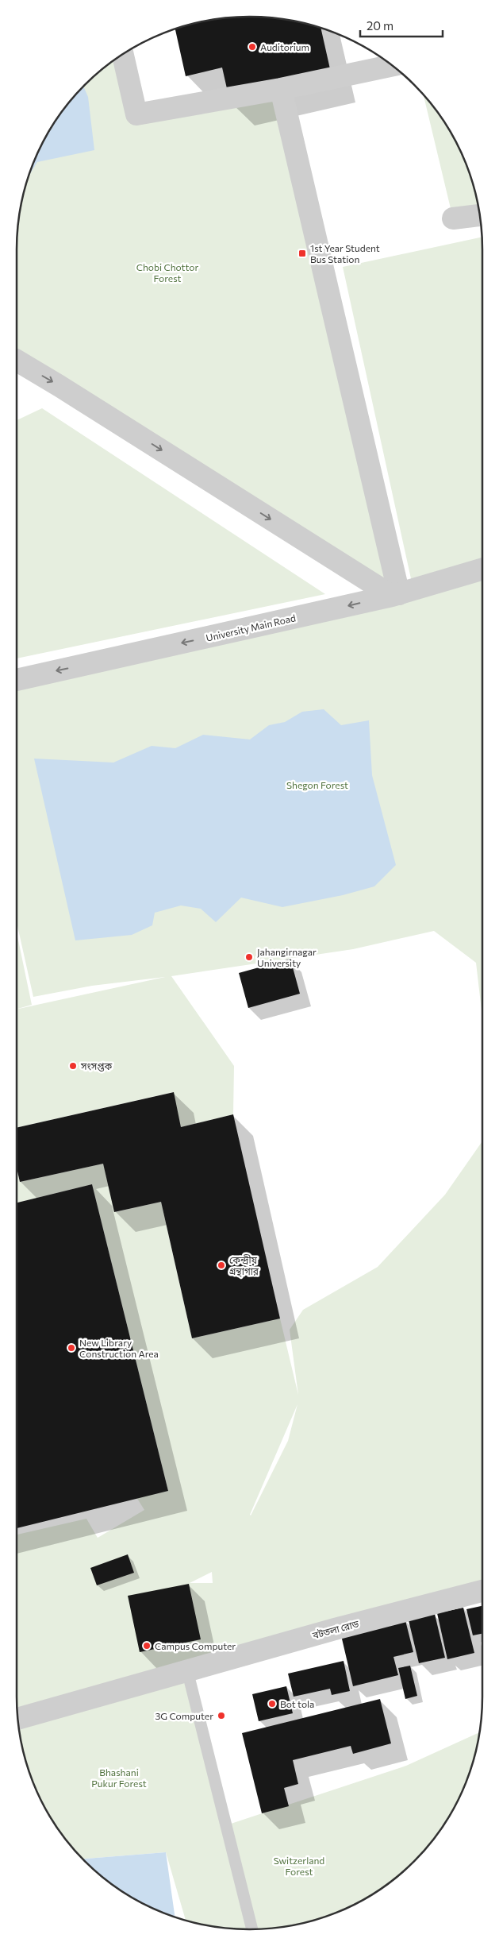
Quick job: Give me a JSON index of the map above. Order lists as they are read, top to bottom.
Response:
{
  "streets": {
    "street": ["University Main Road", "বটতলা রোড"]
  },
  "one_way": ["University Main Road"],
  "parks": [
    "Chobi Chottor Forest",
    "Shegon Forest",
    "Bhashani Pukur Forest",
    "Switzerland Forest"
  ],
  "places": {
    "other": [
      "Auditorium",
      "Jahangirnagar University",
      "সংসপ্তক",
      "কেন্দ্রীয় গ্রন্থাগার",
      "New Library Construction Area",
      "Campus Computer",
      "Bot tola",
      "3G Computer"
    ],
    "transit": ["1st Year Student Bus Station"]
  },
  "scale_bar": "20 m"
}
